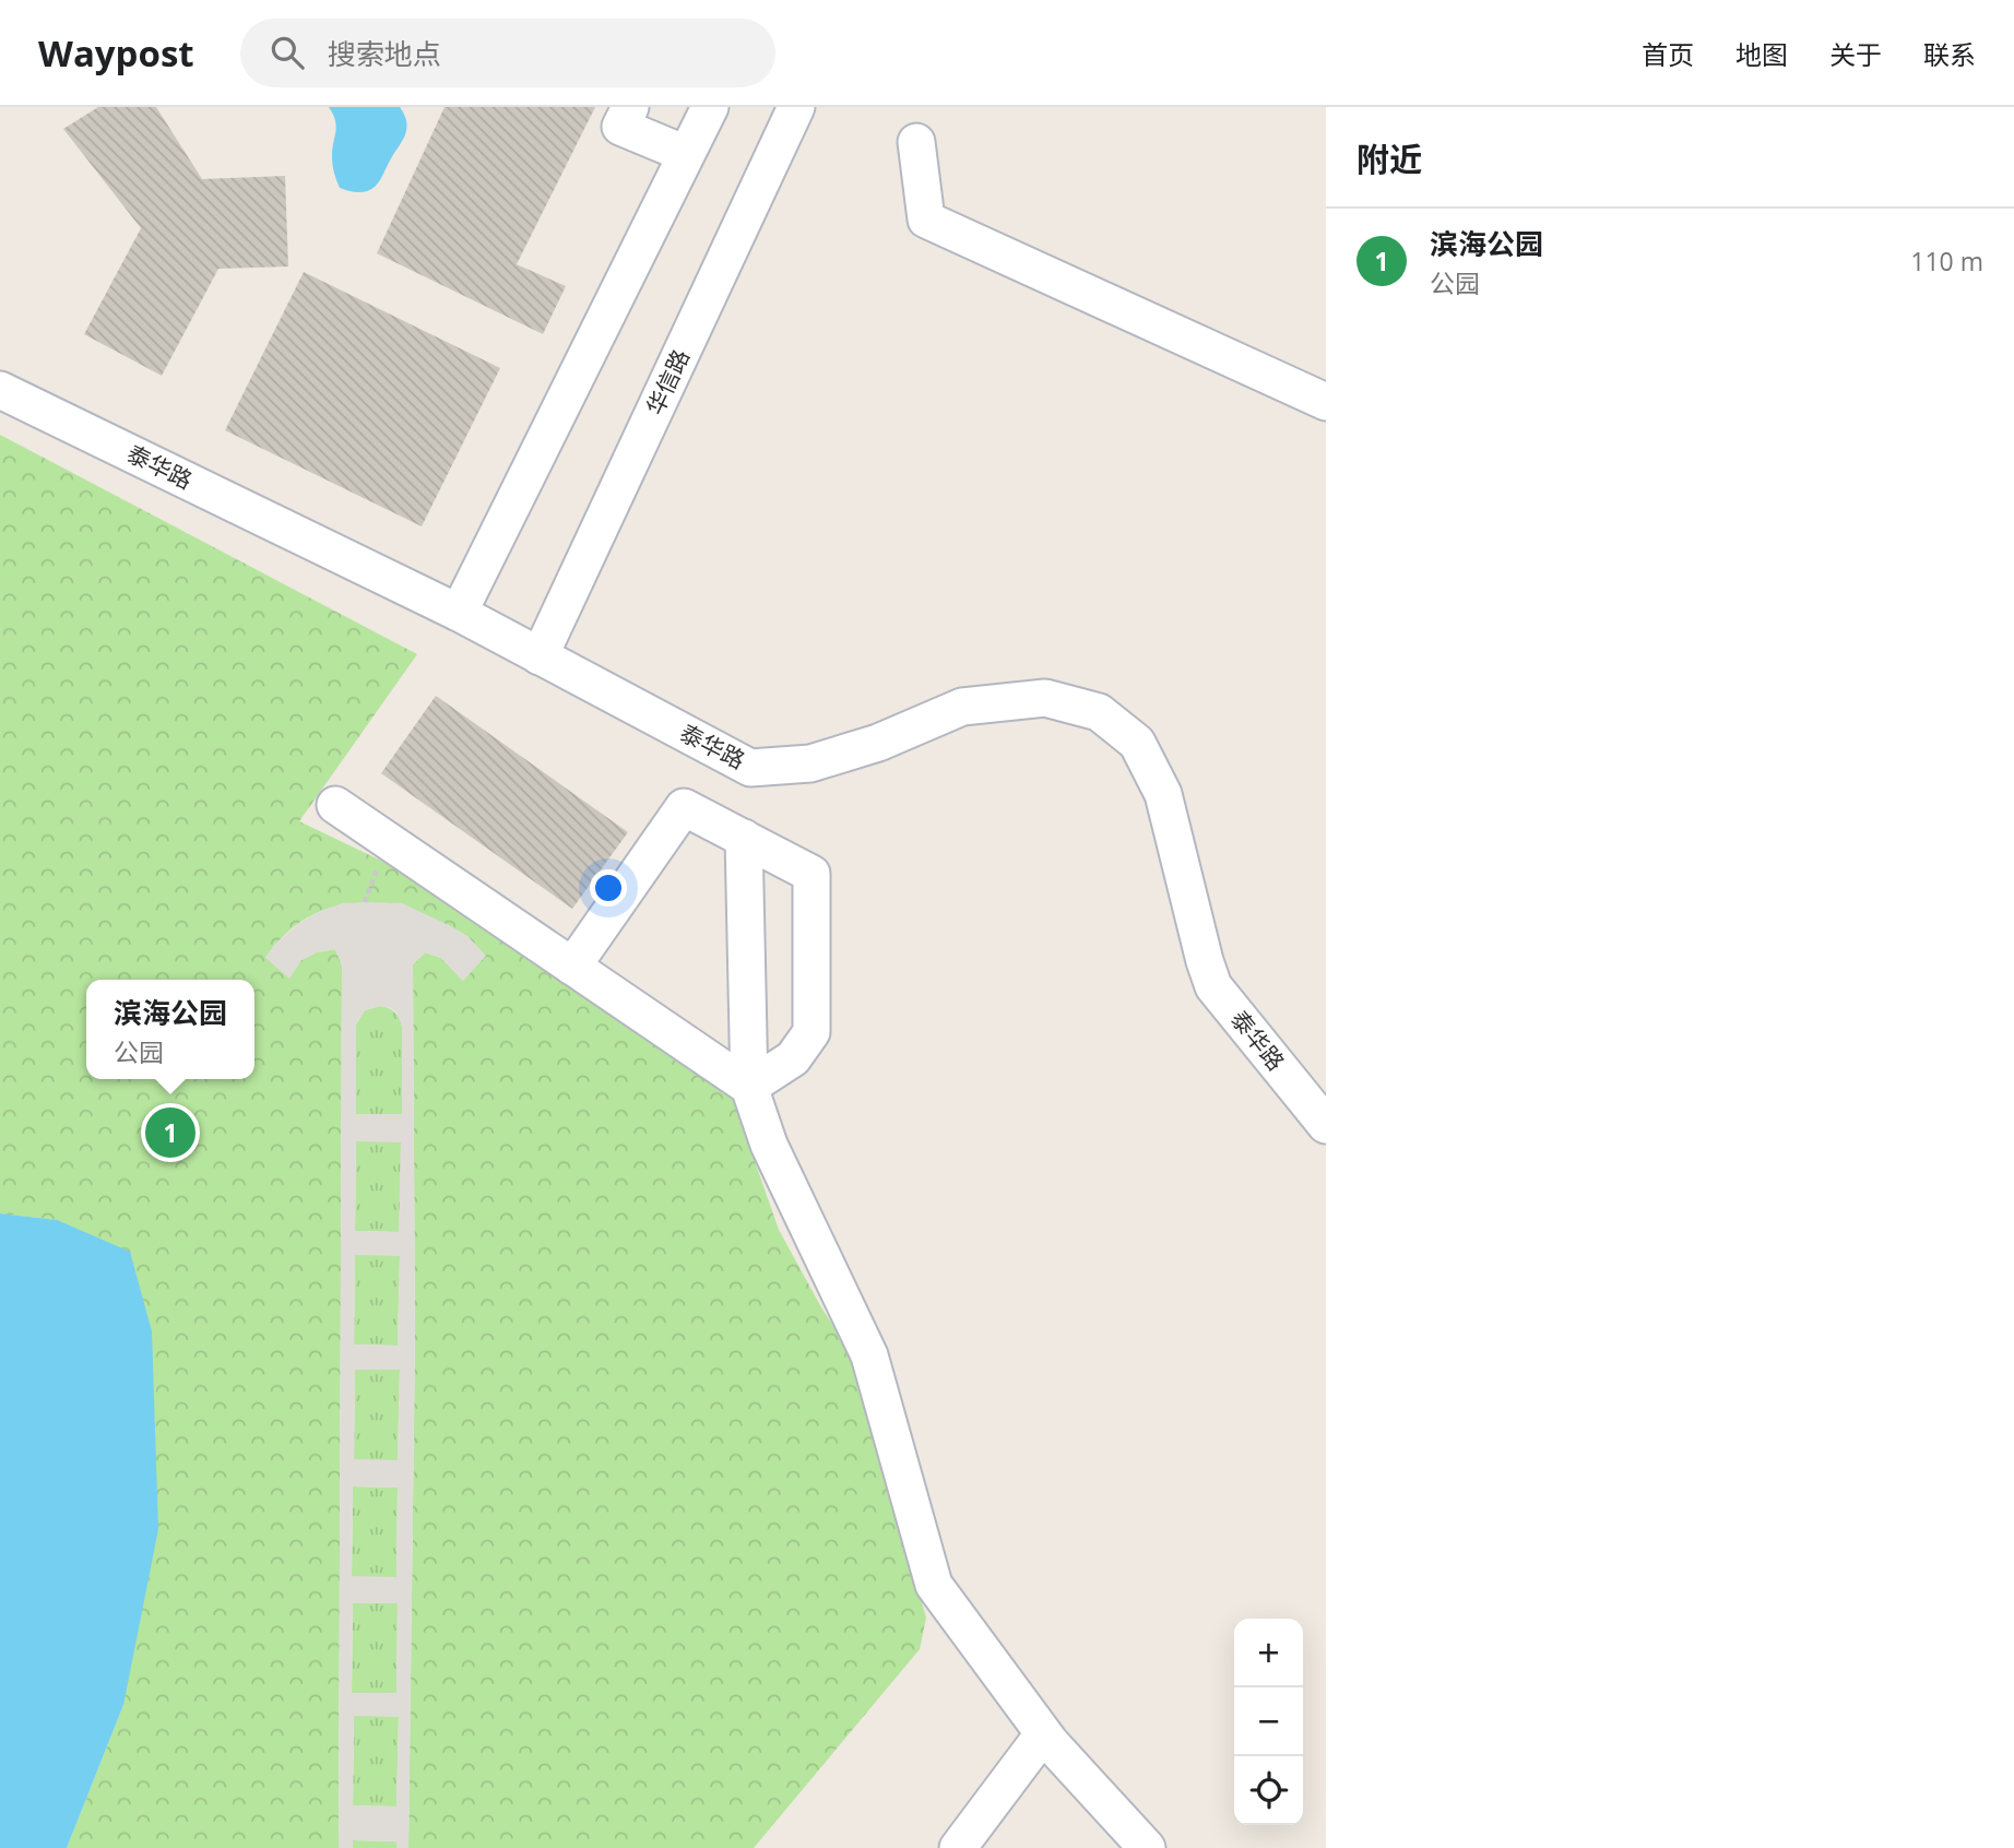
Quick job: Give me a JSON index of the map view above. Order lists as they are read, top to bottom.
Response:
{
  "streets": {
    "street": ["华信路", "泰华路"]
  },
  "crossings": [
    ["华信路", "泰华路"]
  ],
  "page": {
    "header": "Waypost",
    "search": "搜索地点",
    "nav": [
      "首页",
      "地图",
      "关于",
      "联系"
    ],
    "heading": "附近",
    "list": [
      {
        "mark": "1",
        "name": "滨海公园",
        "note": "公园",
        "value": "110 m"
      }
    ],
    "popup": ["滨海公园", "公园"],
    "pins": "1",
    "map_buttons": ["+", "−"]
  }
}
